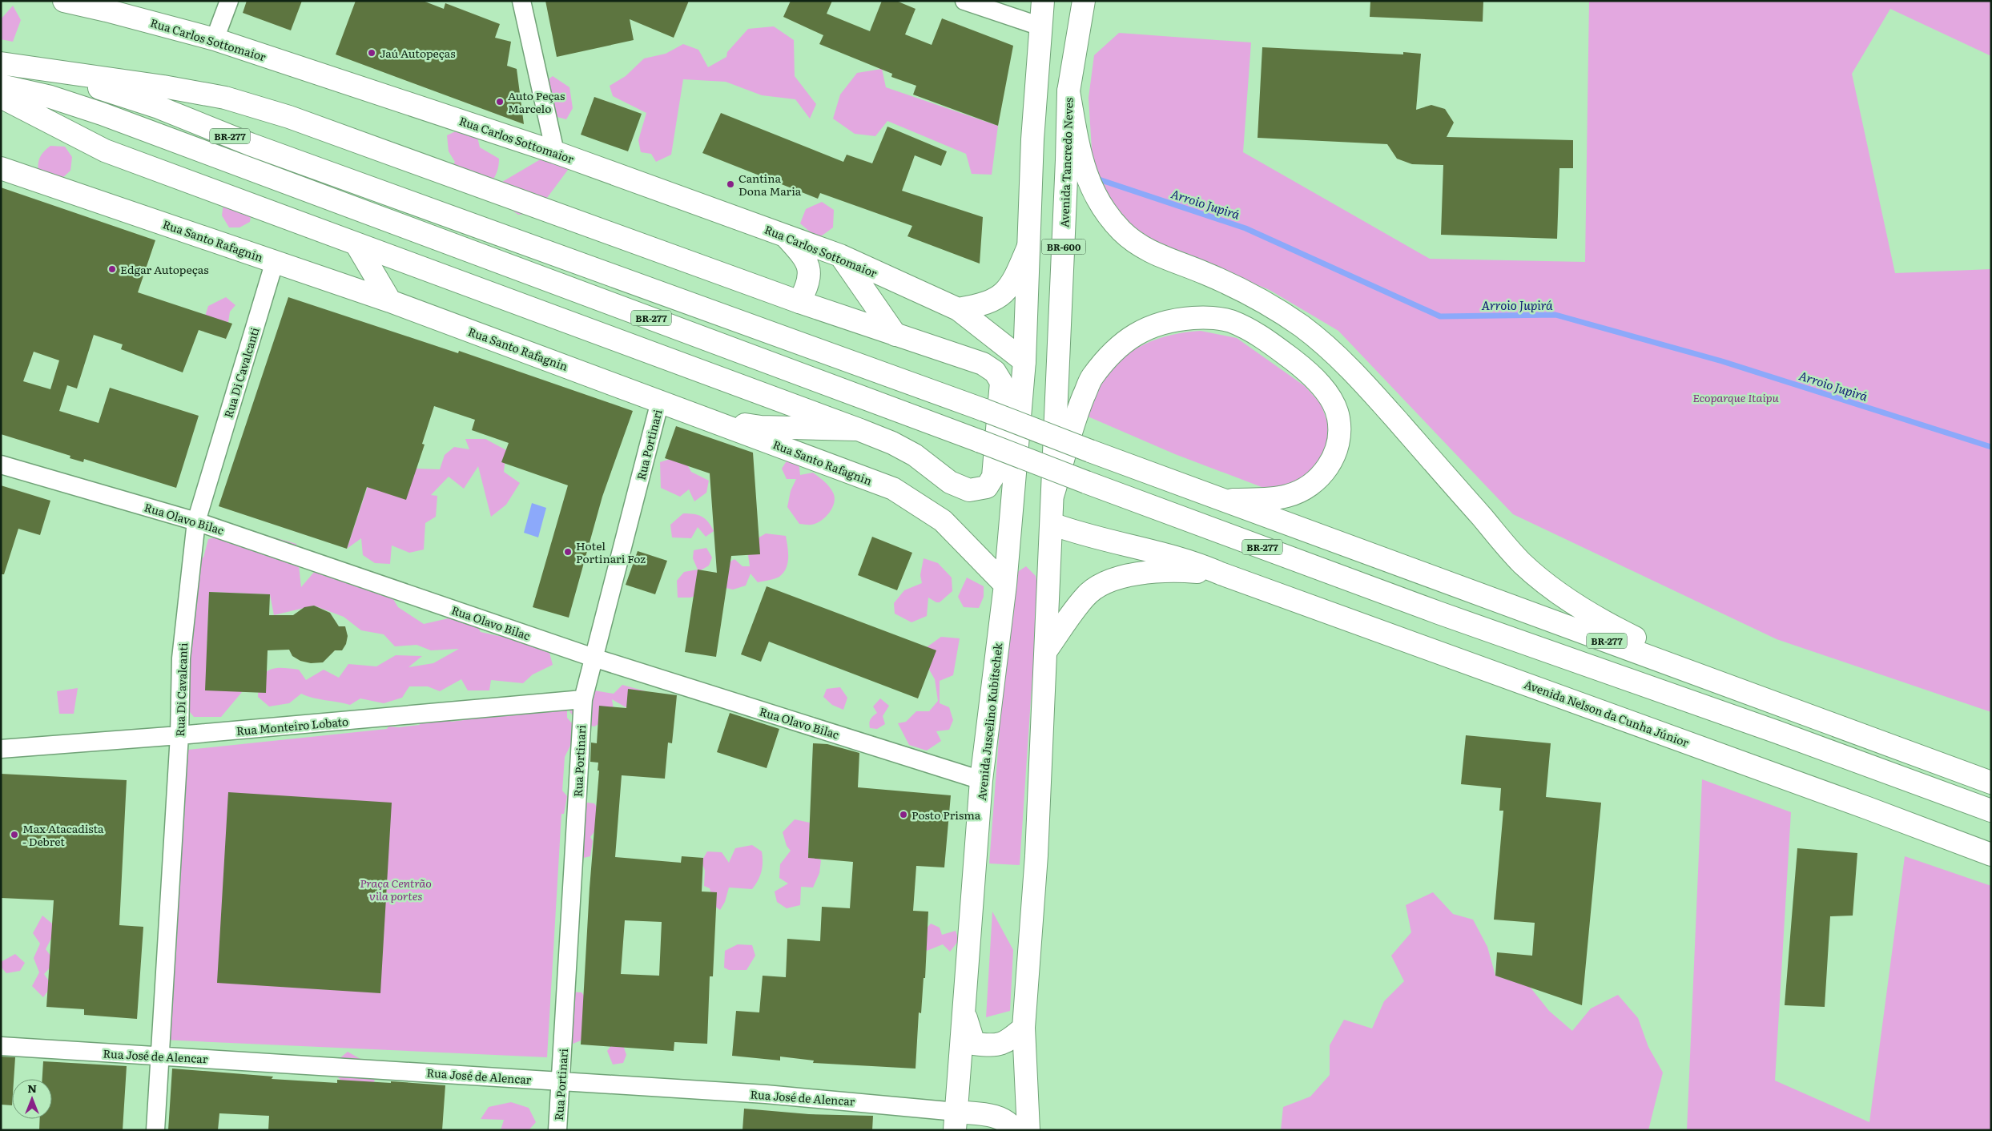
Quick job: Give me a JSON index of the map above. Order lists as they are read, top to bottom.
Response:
{
  "streets": {
    "main road": [
      "Rua Carlos Sottomaior",
      "BR-277",
      "Avenida Tancredo Neves",
      "Rua Santo Rafagnin",
      "BR-600",
      "Avenida Nelson da Cunha Júnior",
      "Avenida Juscelino Kubitschek"
    ],
    "street": [
      "Rua Di Cavalcanti",
      "Rua Portinari",
      "Rua Olavo Bilac",
      "Rua Monteiro Lobato",
      "Rua José de Alencar"
    ]
  },
  "crossings": [
    ["Rua Carlos Sottomaior", "BR-600"],
    ["Rua Carlos Sottomaior", "Avenida Juscelino Kubitschek"],
    ["Rua Santo Rafagnin", "Rua Di Cavalcanti"],
    ["Rua Santo Rafagnin", "Rua Portinari"],
    ["Rua Santo Rafagnin", "Avenida Juscelino Kubitschek"],
    ["BR-600", "Avenida Juscelino Kubitschek"],
    ["Rua Di Cavalcanti", "Rua Olavo Bilac"],
    ["Rua Di Cavalcanti", "Rua Monteiro Lobato"],
    ["Rua Di Cavalcanti", "Rua José de Alencar"],
    ["Rua Portinari", "Rua Olavo Bilac"],
    ["Rua Portinari", "Rua Monteiro Lobato"],
    ["Rua Portinari", "Rua José de Alencar"],
    ["Rua Olavo Bilac", "Avenida Juscelino Kubitschek"],
    ["Avenida Juscelino Kubitschek", "Rua José de Alencar"]
  ],
  "water": ["Arroio Jupirá"],
  "parks": ["Ecoparque Itaipu", "Praça Centrão vila portes"],
  "places": [
    "Jaú Autopeças",
    "Auto Peças Marcelo",
    "Cantina Dona Maria",
    "Edgar Autopeças",
    "Hotel Portinari Foz",
    "Posto Prisma",
    "Max Atacadista - Debret"
  ],
  "north": "top"
}
